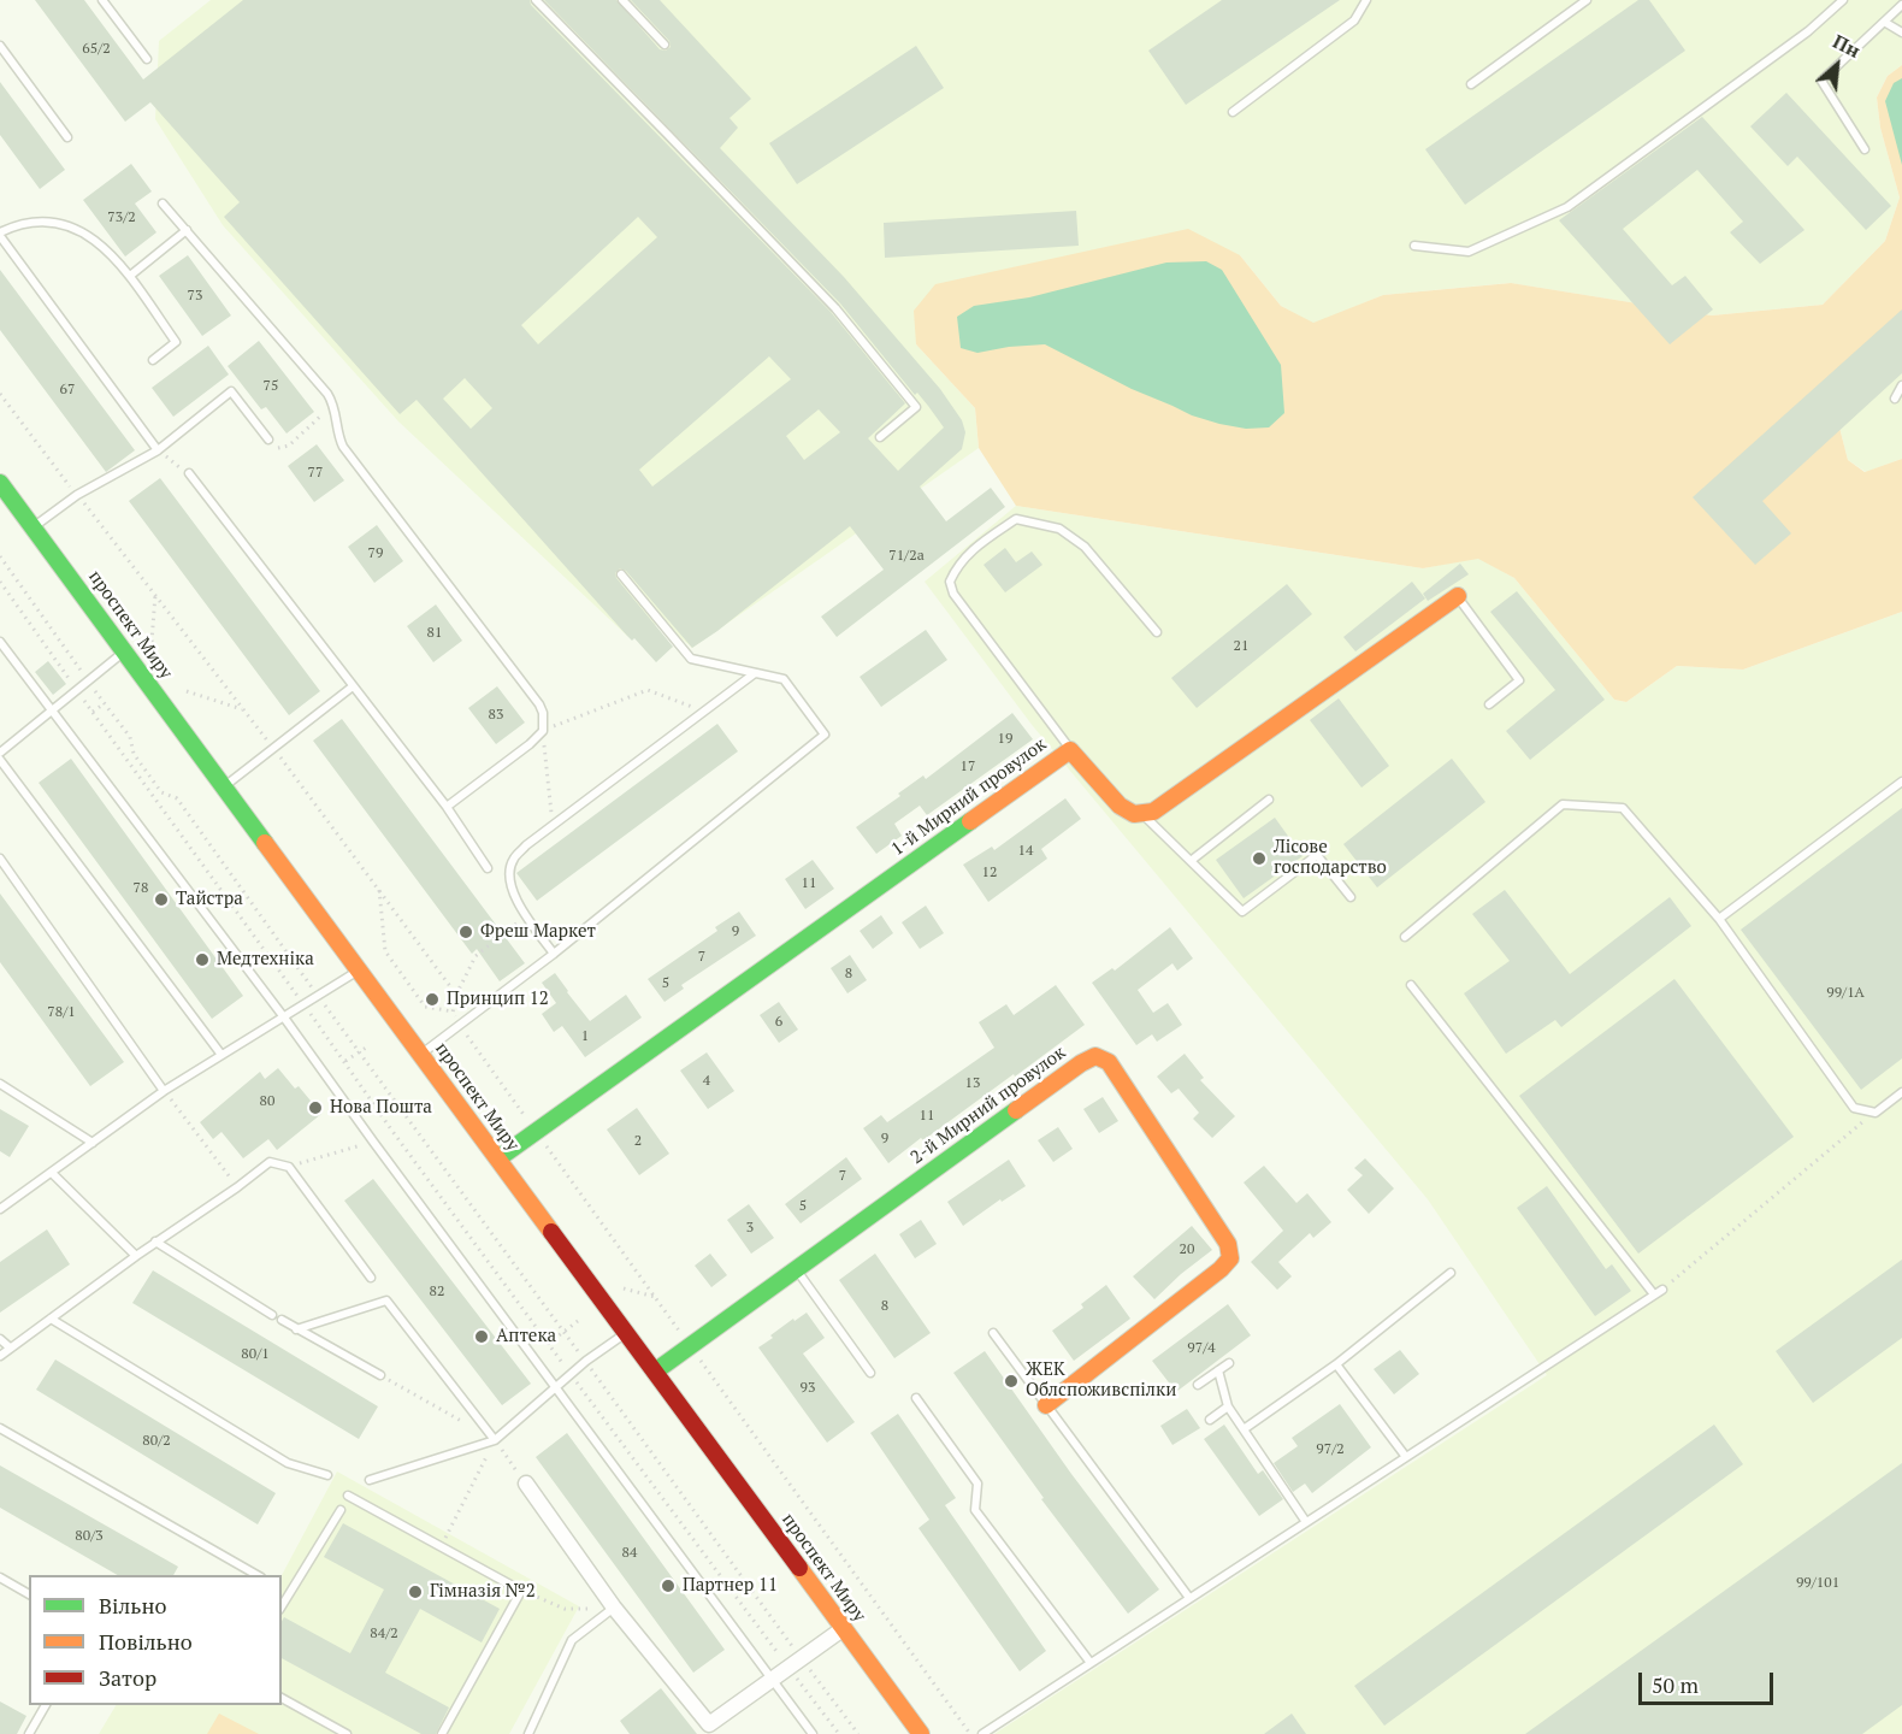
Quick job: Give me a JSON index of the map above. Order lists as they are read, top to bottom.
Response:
{
  "streets": {
    "street": ["проспект Миру", "1-й Мирний провулок", "2-й Мирний провулок"]
  },
  "crossings": [
    ["проспект Миру", "1-й Мирний провулок"],
    ["проспект Миру", "2-й Мирний провулок"]
  ],
  "places": [
    "Лісове господарство",
    "Тайстра",
    "Фреш Маркет",
    "Медтехніка",
    "Принцип 12",
    "Нова Пошта",
    "Аптека",
    "ЖЕК Облспоживспілки",
    "Партнер 11",
    "Гімназія №2"
  ],
  "house_numbers": [
    "65/2",
    "73/2",
    "73",
    "75",
    "67",
    "77",
    "79",
    "71/2а",
    "81",
    "21",
    "83",
    "19",
    "17",
    "14",
    "12",
    "11",
    "78",
    "9",
    "7",
    "8",
    "5",
    "99/1А",
    "78/1",
    "6",
    "1",
    "4",
    "13",
    "80",
    "11",
    "9",
    "2",
    "7",
    "5",
    "3",
    "20",
    "82",
    "8",
    "97/4",
    "80/1",
    "93",
    "80/2",
    "97/2",
    "80/3",
    "84",
    "99/101",
    "84/2"
  ],
  "legend": ["Вільно", "Повільно", "Затор"],
  "scale_bar": "50 m",
  "north": "top right"
}
